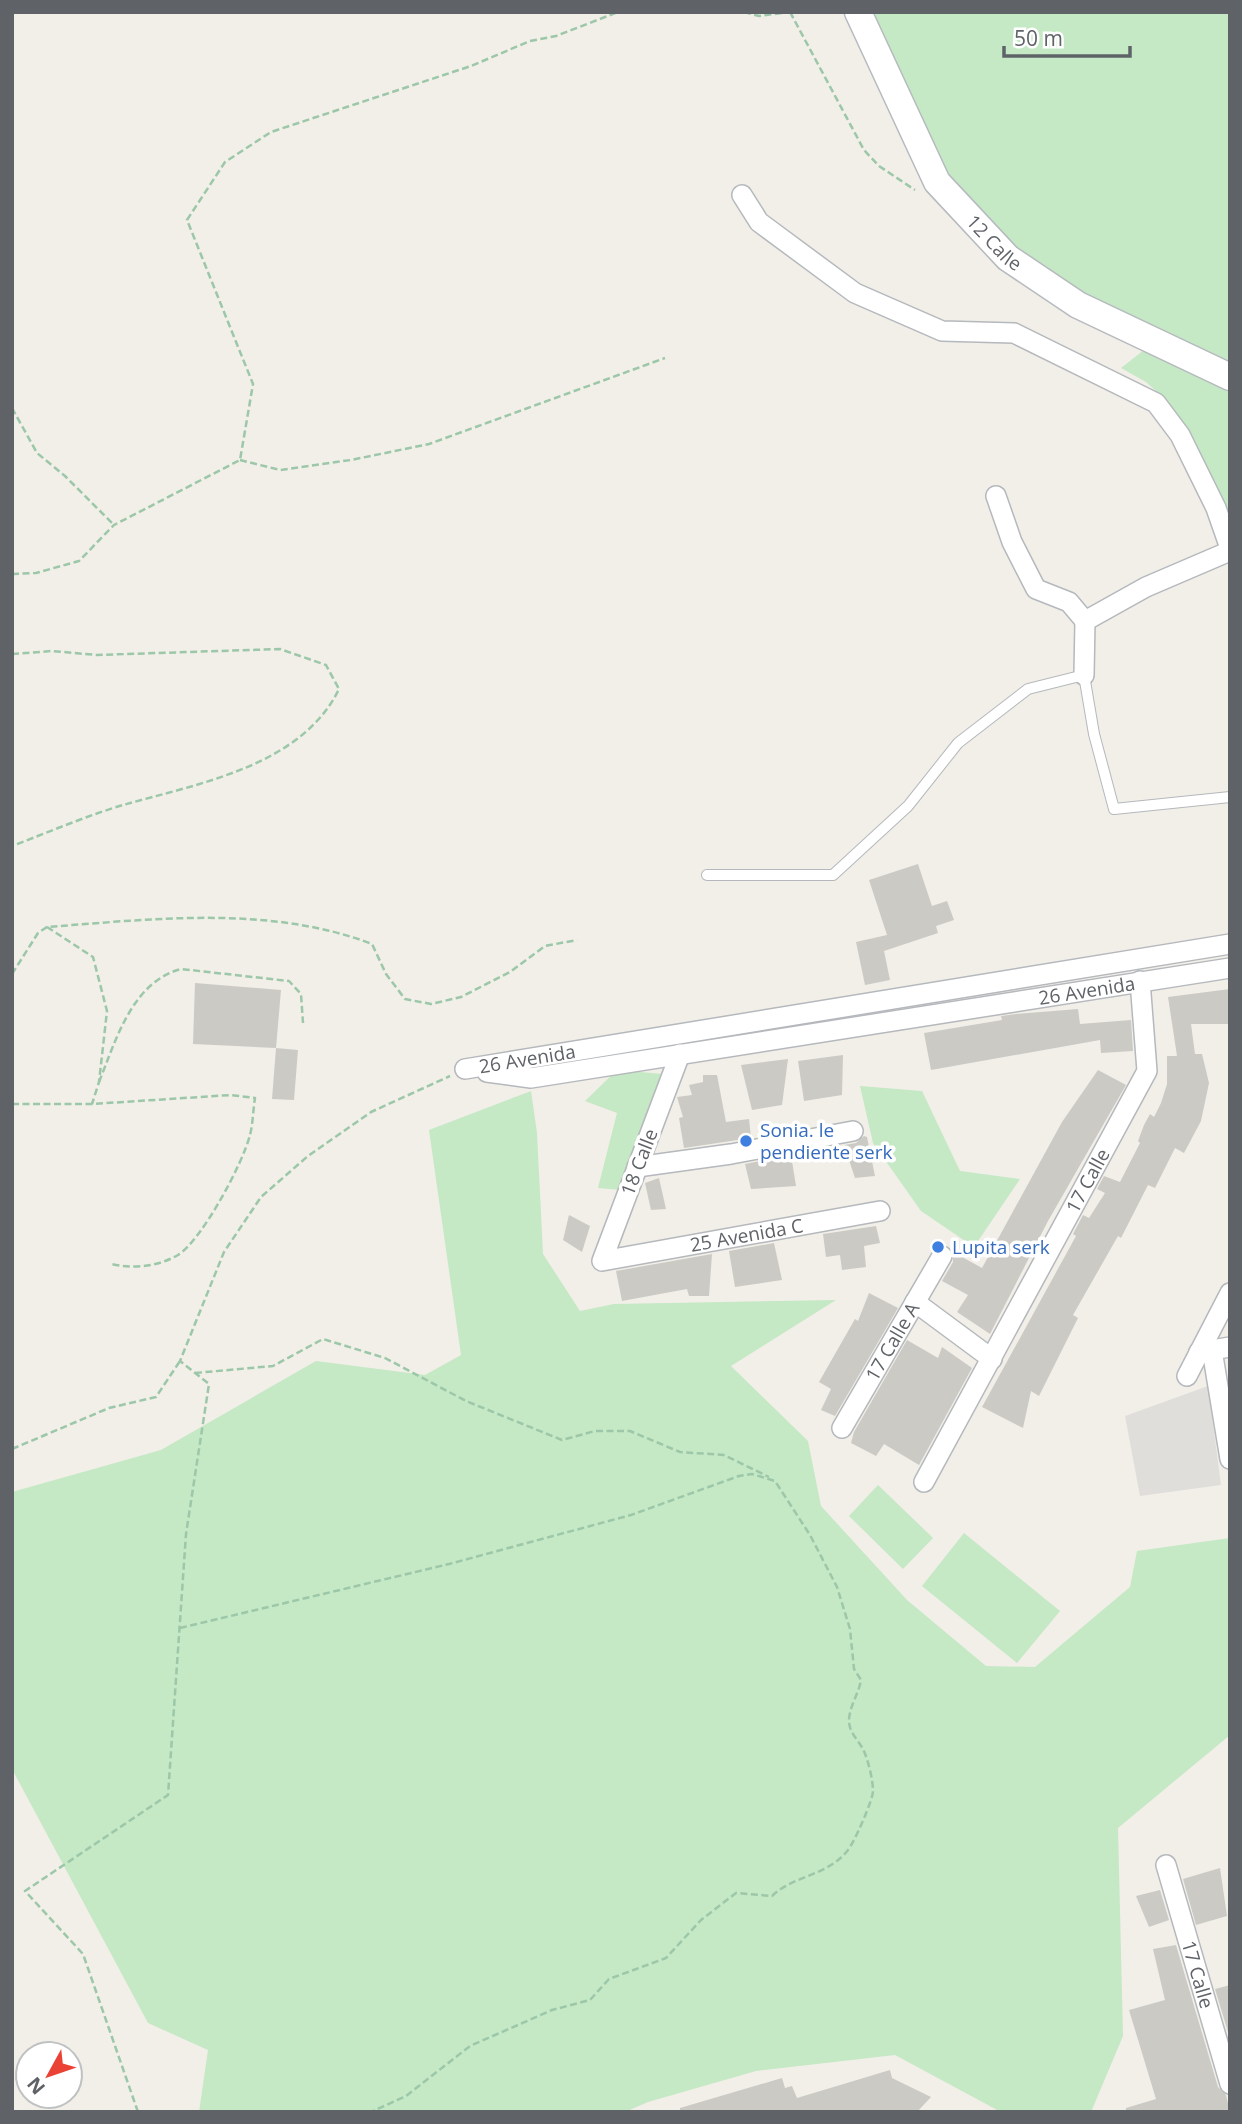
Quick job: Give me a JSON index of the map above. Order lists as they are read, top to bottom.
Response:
{
  "streets": {
    "street": [
      "12 Calle",
      "26 Avenida",
      "18 Calle",
      "17 Calle",
      "25 Avenida C",
      "17 Calle A"
    ]
  },
  "crossings": [
    ["26 Avenida", "18 Calle"],
    ["26 Avenida", "17 Calle"],
    ["18 Calle", "25 Avenida C"]
  ],
  "places": ["Sonia. le pendiente serk", "Lupita serk"],
  "scale_bar": "50 m",
  "north": "bottom left"
}
